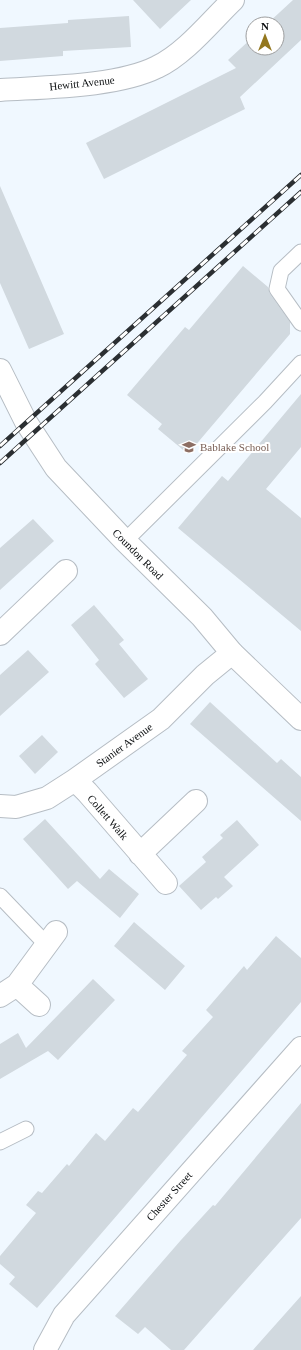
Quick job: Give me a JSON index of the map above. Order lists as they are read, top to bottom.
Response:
{
  "streets": {
    "street": [
      "Hewitt Avenue",
      "Coundon Road",
      "Stanier Avenue",
      "Collett Walk",
      "Chester Street"
    ]
  },
  "crossings": [
    ["Coundon Road", "Stanier Avenue"],
    ["Stanier Avenue", "Collett Walk"]
  ],
  "places": {
    "school or university": ["Bablake School"]
  },
  "north": "top"
}
